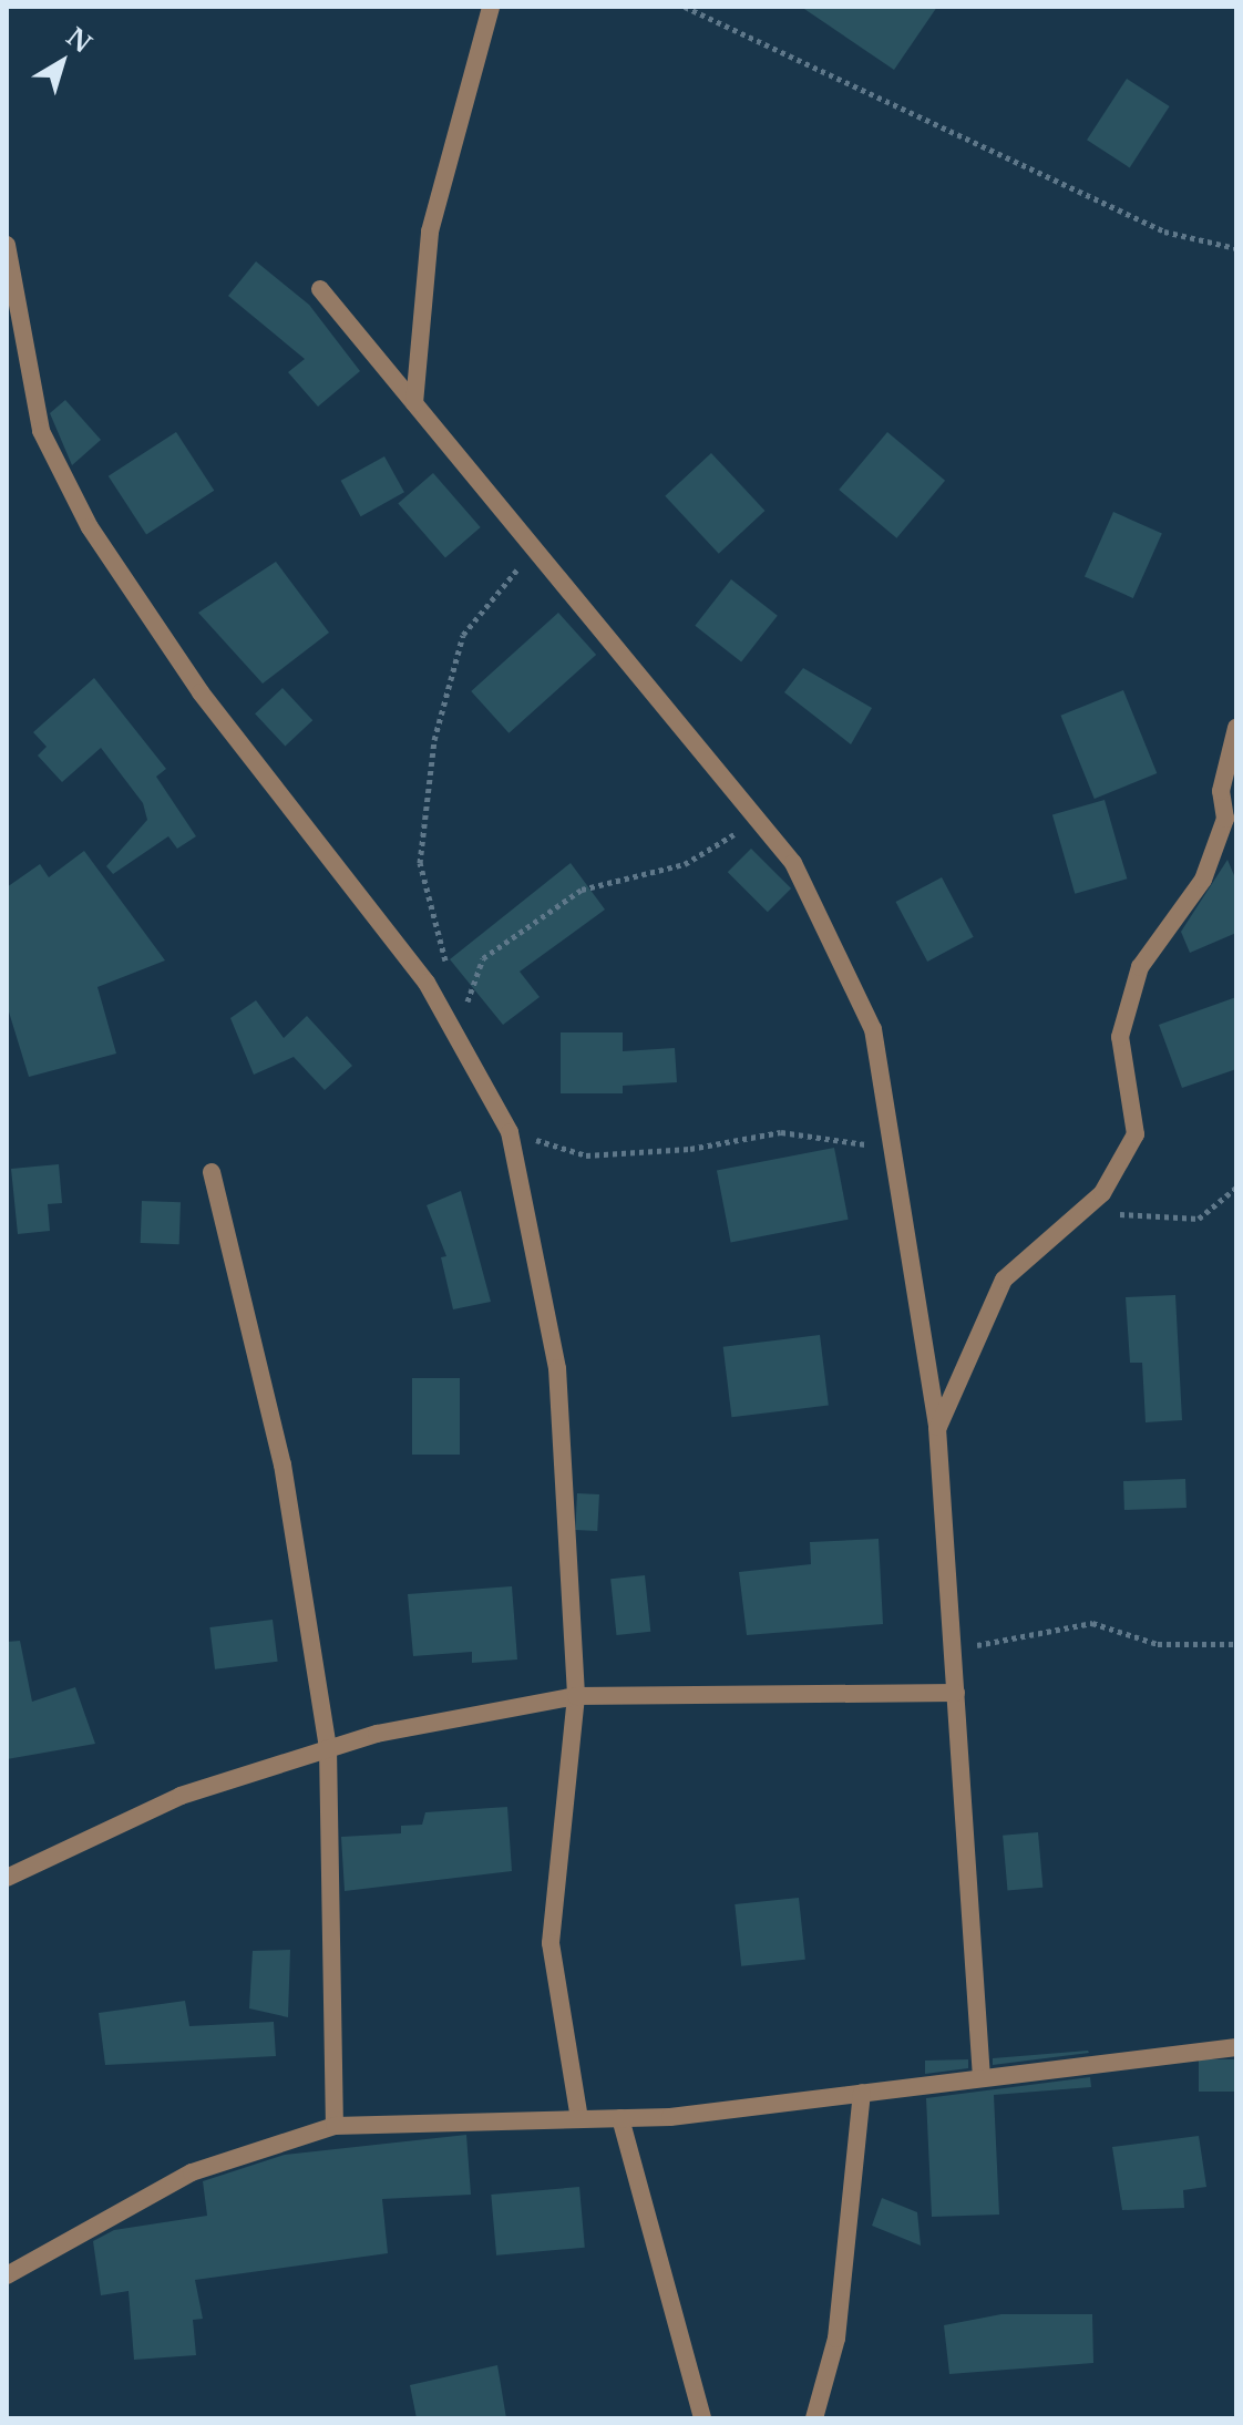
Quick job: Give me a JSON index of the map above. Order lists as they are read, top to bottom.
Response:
{
  "north": "top right"
}
